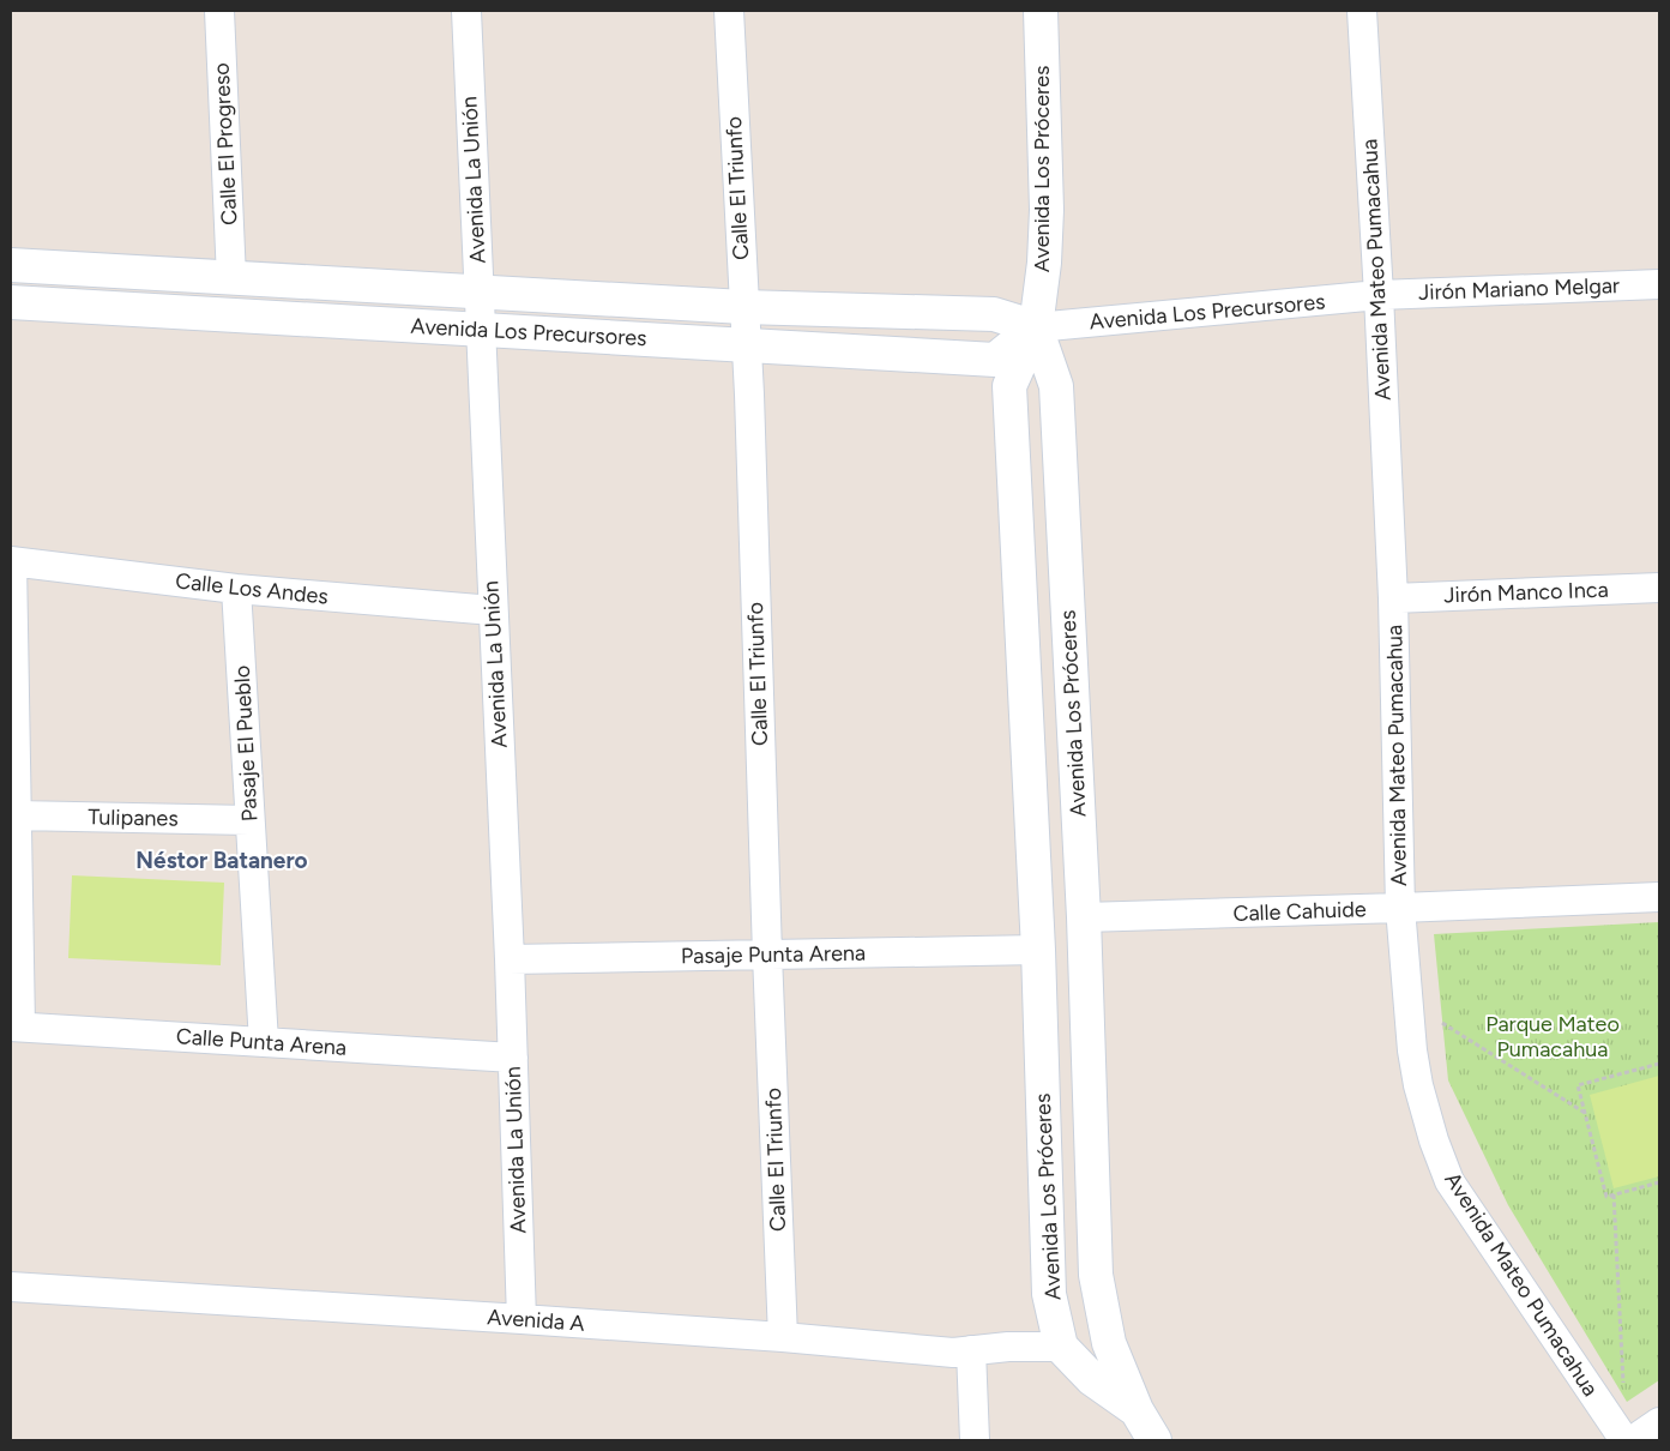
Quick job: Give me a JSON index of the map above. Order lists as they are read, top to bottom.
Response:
{
  "streets": {
    "street": [
      "Calle El Progreso",
      "Avenida Los Próceres",
      "Avenida La Unión",
      "Calle El Triunfo",
      "Avenida Mateo Pumacahua",
      "Jirón Mariano Melgar",
      "Avenida Los Precursores",
      "Calle Los Andes",
      "Jirón Manco Inca",
      "Pasaje El Pueblo",
      "Tulipanes",
      "Calle Cahuide",
      "Pasaje Punta Arena",
      "Calle Punta Arena",
      "Avenida A"
    ]
  },
  "crossings": [
    ["Calle El Progreso", "Avenida Los Precursores"],
    ["Avenida Los Próceres", "Avenida Los Precursores"],
    ["Avenida Los Próceres", "Calle Cahuide"],
    ["Avenida Los Próceres", "Pasaje Punta Arena"],
    ["Avenida Los Próceres", "Avenida A"],
    ["Avenida La Unión", "Avenida Los Precursores"],
    ["Avenida La Unión", "Calle Los Andes"],
    ["Avenida La Unión", "Pasaje Punta Arena"],
    ["Avenida La Unión", "Calle Punta Arena"],
    ["Avenida La Unión", "Avenida A"],
    ["Calle El Triunfo", "Avenida Los Precursores"],
    ["Calle El Triunfo", "Pasaje Punta Arena"],
    ["Calle El Triunfo", "Avenida A"],
    ["Avenida Mateo Pumacahua", "Jirón Mariano Melgar"],
    ["Avenida Mateo Pumacahua", "Avenida Los Precursores"],
    ["Avenida Mateo Pumacahua", "Jirón Manco Inca"],
    ["Avenida Mateo Pumacahua", "Calle Cahuide"],
    ["Jirón Mariano Melgar", "Avenida Los Precursores"],
    ["Calle Los Andes", "Pasaje El Pueblo"],
    ["Pasaje El Pueblo", "Tulipanes"],
    ["Pasaje El Pueblo", "Calle Punta Arena"]
  ],
  "districts": ["Néstor Batanero"],
  "parks": ["Parque Mateo Pumacahua"]
}
